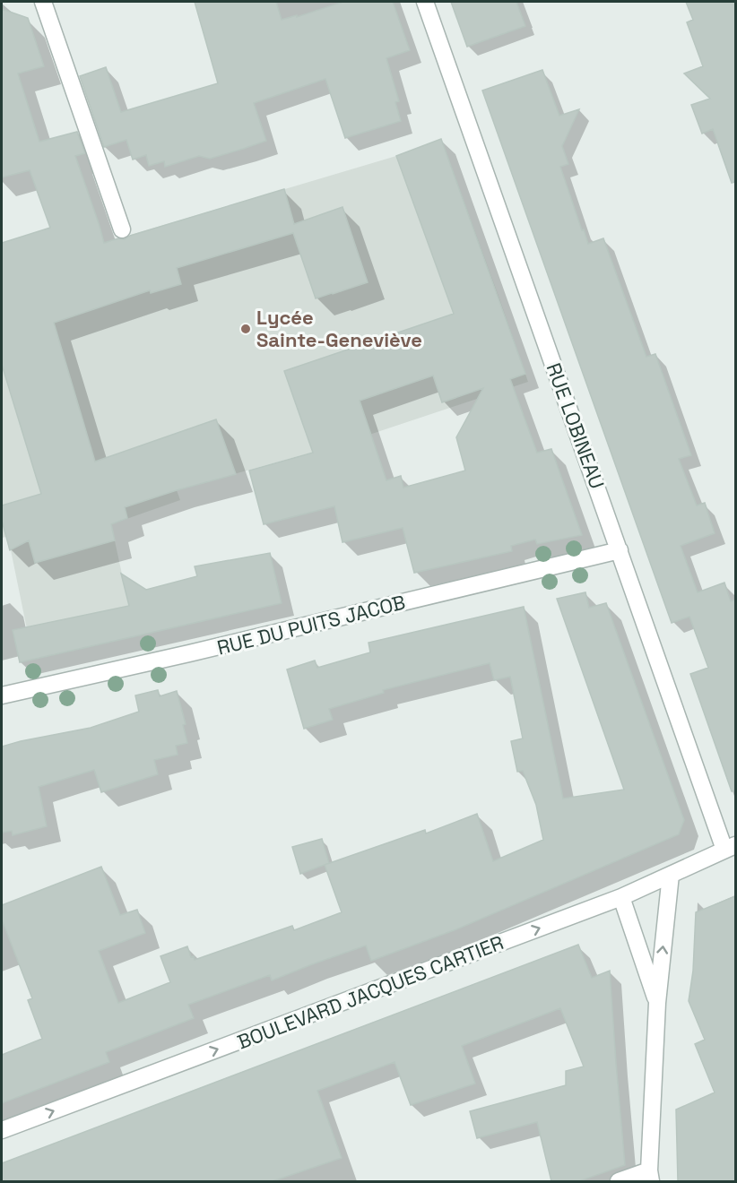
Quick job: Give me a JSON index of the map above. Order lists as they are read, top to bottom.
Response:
{
  "streets": {
    "street": ["RUE LOBINEAU", "RUE DU PUITS JACOB", "BOULEVARD JACQUES CARTIER"]
  },
  "crossings": [
    ["RUE LOBINEAU", "RUE DU PUITS JACOB"],
    ["RUE LOBINEAU", "BOULEVARD JACQUES CARTIER"]
  ],
  "one_way": ["BOULEVARD JACQUES CARTIER"],
  "places": ["Lycée Sainte-Geneviève"]
}
